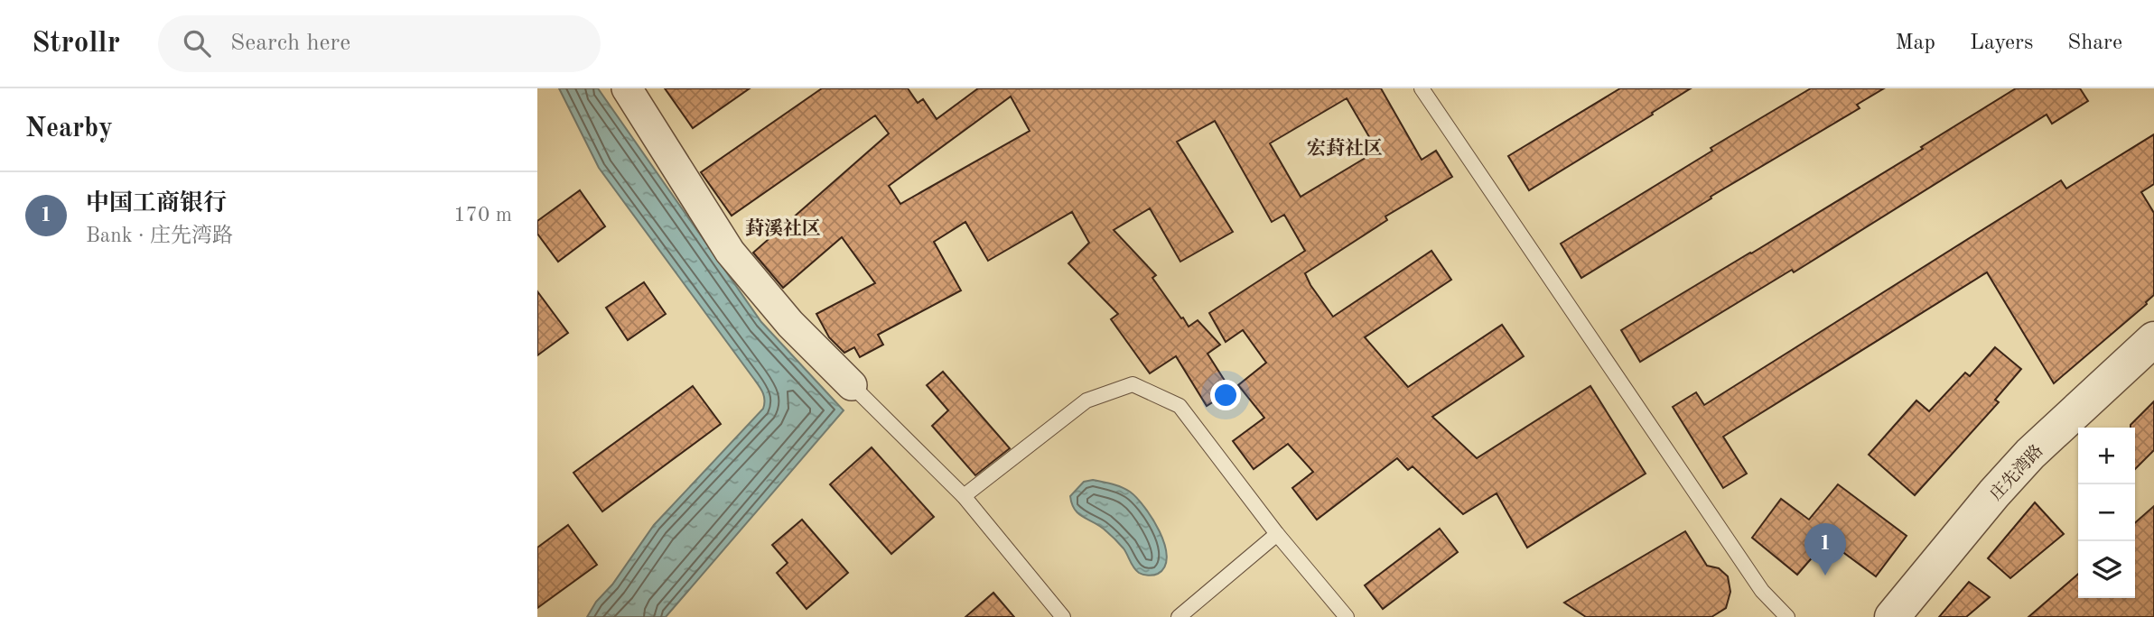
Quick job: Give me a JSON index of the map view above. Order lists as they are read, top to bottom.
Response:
{
  "streets": {
    "street": ["庄先湾路"]
  },
  "districts": ["宏葑社区", "葑溪社区"],
  "page": {
    "header": "Strollr",
    "search": "Search here",
    "nav": ["Map", "Layers", "Share"],
    "heading": "Nearby",
    "list": [
      {
        "mark": "1",
        "name": "中国工商银行",
        "note": "Bank · 庄先湾路",
        "value": "170 m"
      }
    ],
    "map_buttons": ["+", "−"],
    "pins": "1"
  }
}
